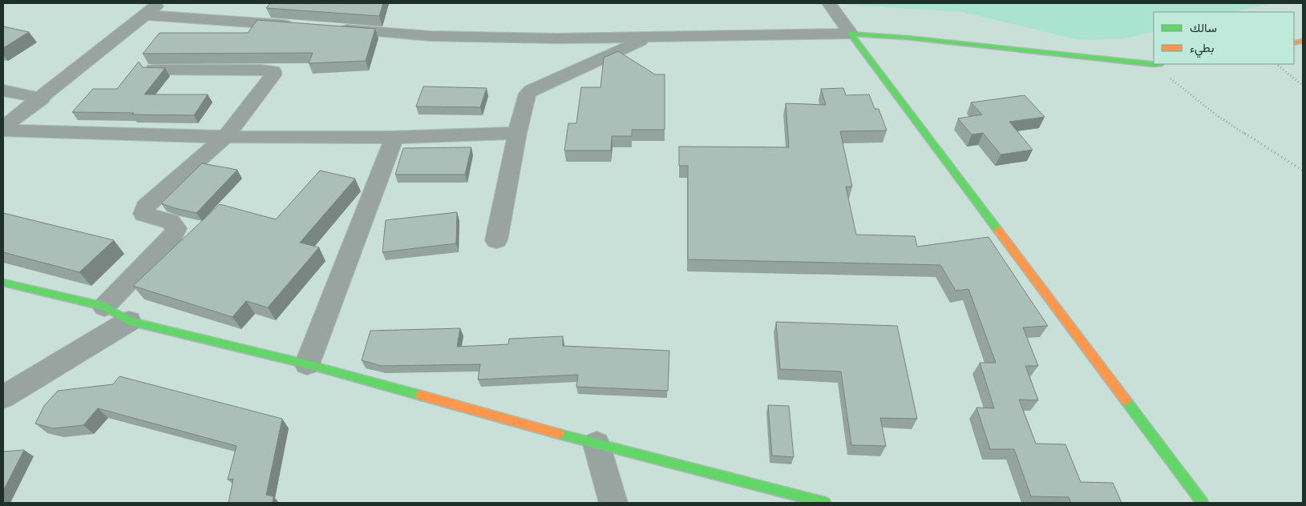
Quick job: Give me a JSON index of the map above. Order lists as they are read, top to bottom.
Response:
{
  "legend": ["سالك", "بطيء"]
}
